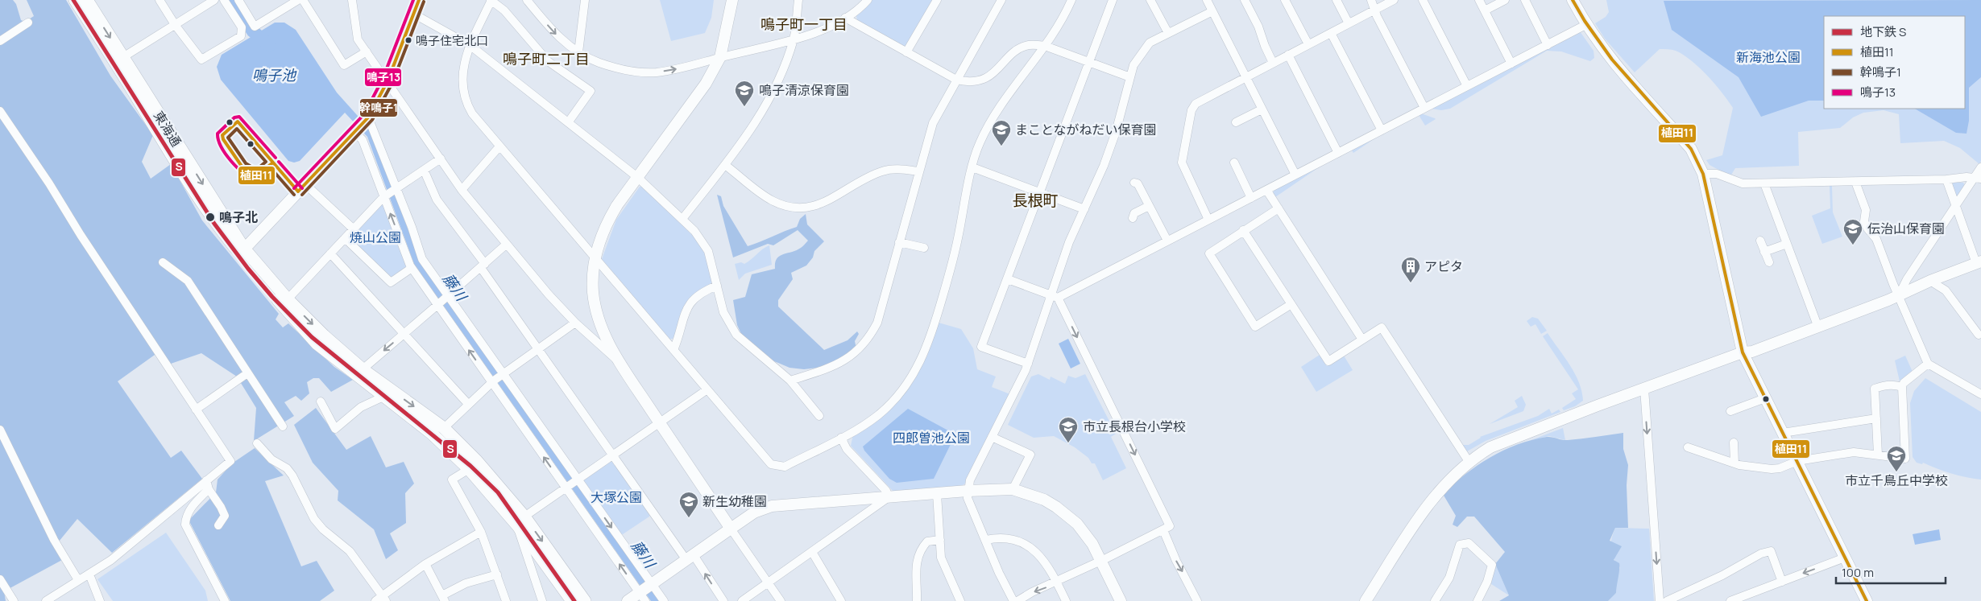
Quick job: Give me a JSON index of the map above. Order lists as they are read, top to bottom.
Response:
{
  "streets": {
    "main road": ["東海通"]
  },
  "districts": ["鳴子町一丁目", "鳴子町二丁目", "長根町"],
  "water": ["鳴子池", "藤川"],
  "parks": [
    "新海池公園",
    "焼山公園",
    "四郎曽池公園",
    "大塚公園"
  ],
  "places": {
    "other": ["鳴子住宅北口", "鳴子北"],
    "school or university": [
      "鳴子清涼保育園",
      "まことながねだい保育園",
      "伝治山保育園",
      "市立長根台小学校",
      "市立千鳥丘中学校",
      "新生幼稚園"
    ],
    "building": ["アピタ"]
  },
  "lines": [
    "metro line S",
    "transit line 植田11",
    "transit line 鳴子13",
    "transit line 幹鳴子1"
  ],
  "legend": [
    "地下鉄 S",
    "植田11",
    "幹鳴子1",
    "鳴子13"
  ],
  "scale_bar": "100 m"
}
